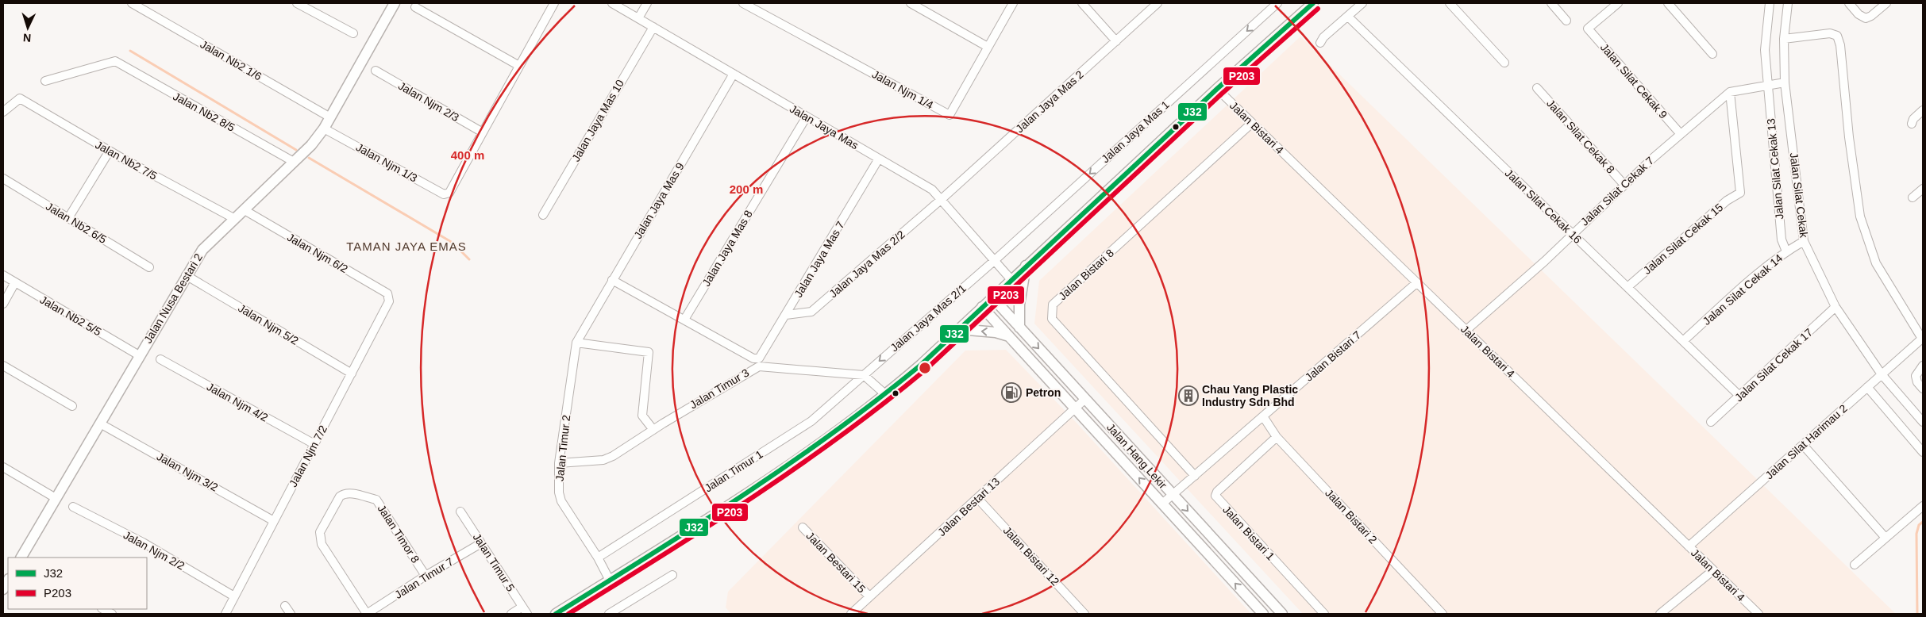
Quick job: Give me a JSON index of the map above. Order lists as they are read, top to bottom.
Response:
{
  "streets": {
    "street": [
      "Jalan Nb2 1/6",
      "Jalan Silat Cekak 9",
      "Jalan Njm 1/4",
      "Jalan Njm 2/3",
      "Jalan Jaya Mas 2",
      "Jalan Nb2 8/5",
      "Jalan Jaya Mas 10",
      "Jalan Jaya Mas",
      "Jalan Bistari 4",
      "Jalan Jaya Mas 1",
      "Jalan Silat Cekak 8",
      "Jalan Nb2 7/5",
      "Jalan Njm 1/3",
      "Jalan Silat Cekak 13",
      "Jalan Silat Cekak 7",
      "Jalan Silat Cekak",
      "Jalan Jaya Mas 9",
      "Jalan Silat Cekak 16",
      "Jalan Nb2 6/5",
      "Jalan Silat Cekak 15",
      "Jalan Jaya Mas 8",
      "Jalan Njm 6/2",
      "Jalan Jaya Mas 7",
      "Jalan Jaya Mas 2/2",
      "Jalan Bistari 8",
      "Jalan Silat Cekak 14",
      "Jalan Nusa Bestari 2",
      "Jalan Nb2 5/5",
      "Jalan Jaya Mas 2/1",
      "Jalan Njm 5/2",
      "Jalan Bistari 7",
      "Jalan Silat Cekak 17",
      "Jalan Timur 3",
      "Jalan Njm 4/2",
      "Jalan Silat Harimau 2",
      "Jalan Timur 2",
      "Jalan Njm 7/2",
      "Jalan Hang Lekir",
      "Jalan Timur 1",
      "Jalan Njm 3/2",
      "Jalan Bestari 13",
      "Jalan Bistari 2",
      "Jalan Bistari 1",
      "Jalan Timor 8",
      "Jalan Njm 2/2",
      "Jalan Bistari 12",
      "Jalan Timur 5",
      "Jalan Bestari 15",
      "Jalan Timur 7"
    ]
  },
  "crossings": [
    ["Jalan Nb2 1/6", "Jalan Nusa Bestari 2"],
    ["Jalan Silat Cekak 9", "Jalan Silat Cekak 7"],
    ["Jalan Njm 2/3", "Jalan Njm 1/3"],
    ["Jalan Jaya Mas 2", "Jalan Jaya Mas"],
    ["Jalan Jaya Mas 2", "Jalan Jaya Mas 2/2"],
    ["Jalan Nb2 8/5", "Jalan Nusa Bestari 2"],
    ["Jalan Jaya Mas 10", "Jalan Jaya Mas"],
    ["Jalan Jaya Mas", "Jalan Jaya Mas 1"],
    ["Jalan Jaya Mas", "Jalan Jaya Mas 9"],
    ["Jalan Jaya Mas", "Jalan Jaya Mas 8"],
    ["Jalan Jaya Mas", "Jalan Jaya Mas 7"],
    ["Jalan Jaya Mas", "Jalan Jaya Mas 2/2"],
    ["Jalan Jaya Mas", "Jalan Jaya Mas 2/1"],
    ["Jalan Bistari 4", "Jalan Silat Cekak 7"],
    ["Jalan Bistari 4", "Jalan Bistari 8"],
    ["Jalan Bistari 4", "Jalan Bistari 7"],
    ["Jalan Bistari 4", "Jalan Silat Harimau 2"],
    ["Jalan Jaya Mas 1", "Jalan Jaya Mas 2/1"],
    ["Jalan Silat Cekak 8", "Jalan Silat Cekak 7"],
    ["Jalan Nb2 7/5", "Jalan Nusa Bestari 2"],
    ["Jalan Njm 1/3", "Jalan Nusa Bestari 2"],
    ["Jalan Silat Cekak 13", "Jalan Silat Cekak 14"],
    ["Jalan Silat Cekak 7", "Jalan Silat Cekak 16"],
    ["Jalan Silat Cekak 7", "Jalan Silat Cekak 15"],
    ["Jalan Silat Cekak", "Jalan Silat Cekak 14"],
    ["Jalan Silat Cekak", "Jalan Silat Cekak 17"],
    ["Jalan Silat Cekak", "Jalan Silat Harimau 2"],
    ["Jalan Jaya Mas 9", "Jalan Timur 2"],
    ["Jalan Silat Cekak 16", "Jalan Silat Cekak 15"],
    ["Jalan Silat Cekak 16", "Jalan Silat Cekak 14"],
    ["Jalan Silat Cekak 16", "Jalan Silat Cekak 17"],
    ["Jalan Jaya Mas 8", "Jalan Jaya Mas 7"],
    ["Jalan Njm 6/2", "Jalan Nusa Bestari 2"],
    ["Jalan Njm 6/2", "Jalan Njm 7/2"],
    ["Jalan Jaya Mas 7", "Jalan Jaya Mas 2/2"],
    ["Jalan Bistari 8", "Jalan Bistari 7"],
    ["Jalan Nusa Bestari 2", "Jalan Nb2 5/5"],
    ["Jalan Nusa Bestari 2", "Jalan Njm 5/2"],
    ["Jalan Nusa Bestari 2", "Jalan Njm 3/2"],
    ["Jalan Jaya Mas 2/1", "Jalan Timur 3"],
    ["Jalan Jaya Mas 2/1", "Jalan Timur 1"],
    ["Jalan Njm 5/2", "Jalan Njm 7/2"],
    ["Jalan Bistari 7", "Jalan Bistari 2"],
    ["Jalan Timur 3", "Jalan Timur 2"],
    ["Jalan Timur 3", "Jalan Timur 1"],
    ["Jalan Njm 4/2", "Jalan Njm 7/2"],
    ["Jalan Timur 2", "Jalan Timur 1"],
    ["Jalan Njm 7/2", "Jalan Njm 3/2"],
    ["Jalan Njm 7/2", "Jalan Njm 2/2"],
    ["Jalan Hang Lekir", "Jalan Bestari 13"],
    ["Jalan Bestari 13", "Jalan Bistari 12"],
    ["Jalan Bestari 13", "Jalan Bestari 15"],
    ["Jalan Bistari 2", "Jalan Bistari 1"],
    ["Jalan Timor 8", "Jalan Timur 7"],
    ["Jalan Timur 5", "Jalan Timur 7"]
  ],
  "districts": ["TAMAN JAYA EMAS"],
  "places": {
    "fuel station": ["Petron"],
    "building": ["Chau Yang Plastic Industry Sdn Bhd"]
  },
  "lines": ["transit line J32", "transit line P203"],
  "legend": ["J32", "P203"],
  "north": "bottom",
  "rings": ["400 m", "200 m"]
}
